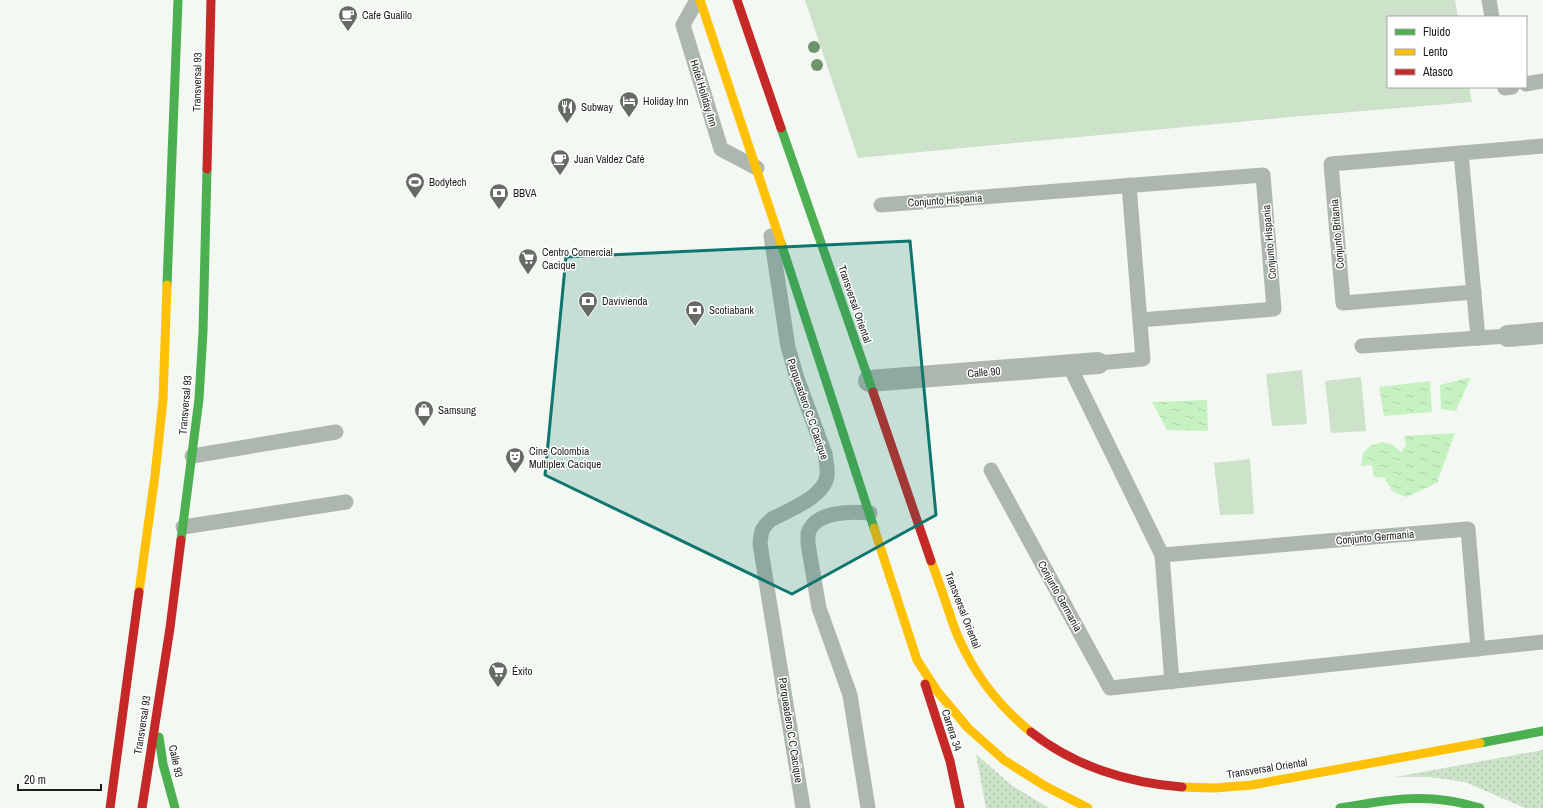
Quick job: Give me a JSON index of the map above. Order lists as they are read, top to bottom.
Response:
{
  "streets": {
    "main road": [
      "Transversal 93",
      "Transversal Oriental",
      "Carrera 34",
      "Calle 93"
    ],
    "street": ["Calle 90"],
    "lane": [
      "Hotel Holiday Inn",
      "Conjunto Hispania",
      "Conjunto Britania",
      "Parqueadero C.C Cacique",
      "Conjunto Germania"
    ]
  },
  "crossings": [
    ["Transversal 93", "Calle 93"],
    ["Transversal Oriental", "Calle 90"]
  ],
  "places": {
    "cafe": ["Cafe Gualilo", "Juan Valdez Café"],
    "hotel": ["Holiday Inn"],
    "restaurant": ["Subway"],
    "sports": ["Bodytech"],
    "bank": ["BBVA", "Davivienda", "Scotiabank"],
    "supermarket": ["Centro Comercial Cacique", "Éxito"],
    "shop": ["Samsung"],
    "theatre": ["Cine Colombia Multiplex Cacique"]
  },
  "legend": ["Fluido", "Lento", "Atasco"],
  "scale_bar": "20 m"
}
